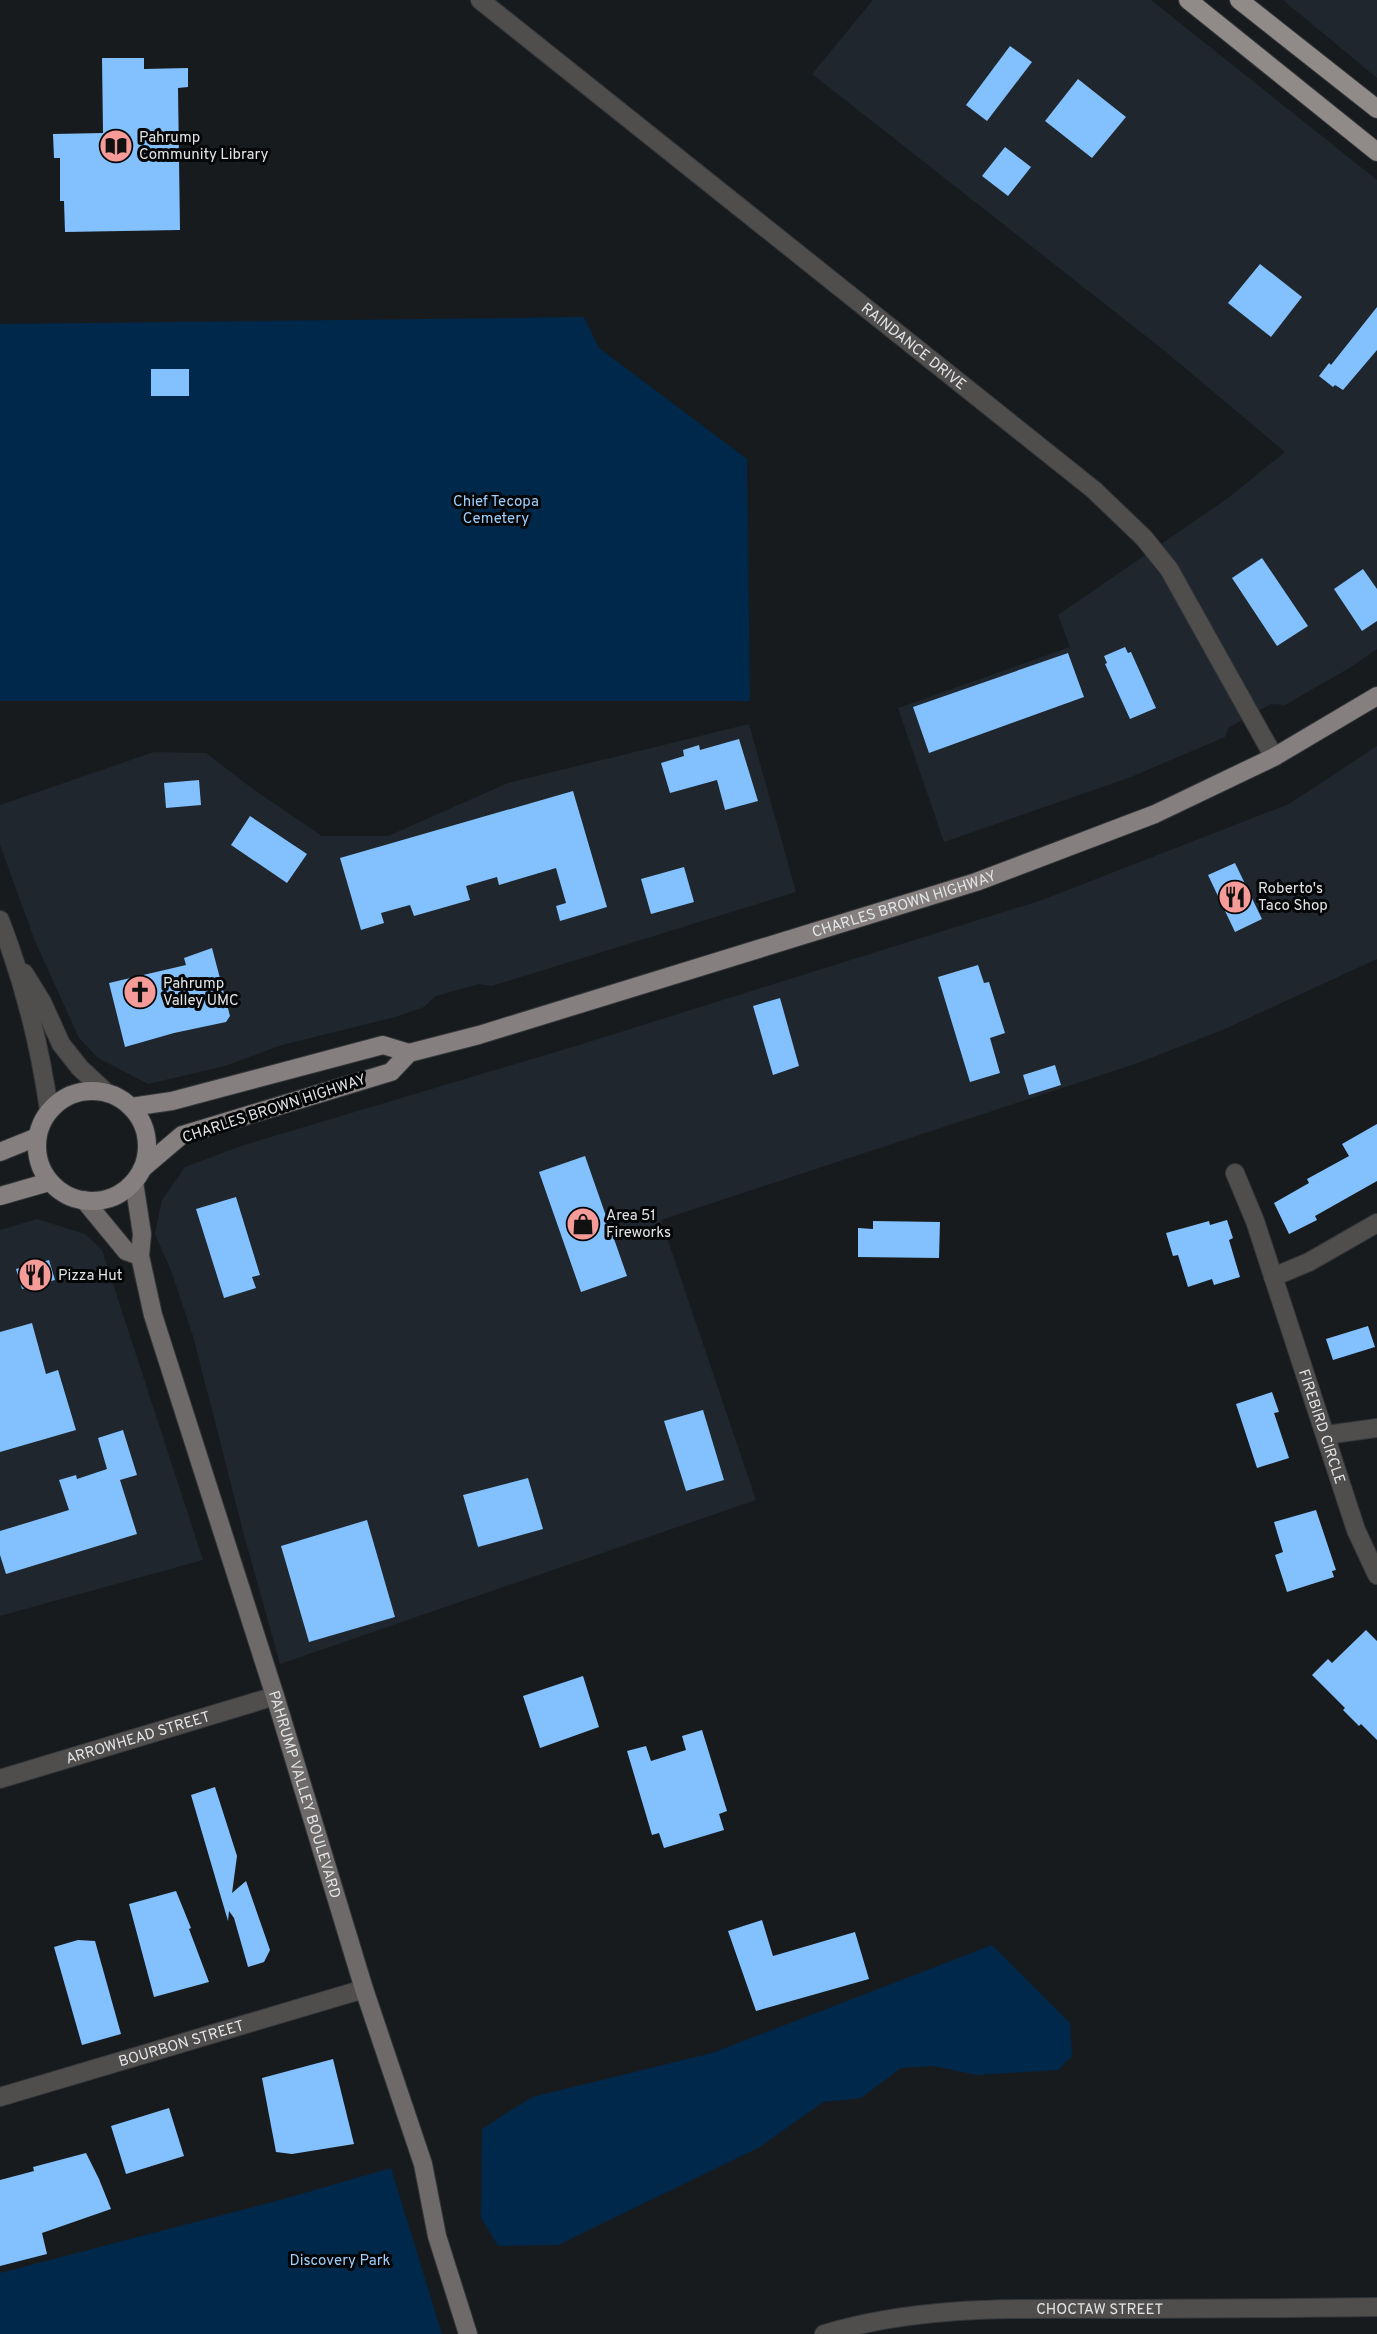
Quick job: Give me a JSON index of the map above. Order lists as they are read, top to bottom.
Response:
{
  "streets": {
    "main road": ["CHARLES BROWN HIGHWAY", "PAHRUMP VALLEY BOULEVARD"],
    "street": [
      "RAINDANCE DRIVE",
      "FIREBIRD CIRCLE",
      "ARROWHEAD STREET",
      "BOURBON STREET",
      "CHOCTAW STREET"
    ]
  },
  "crossings": [
    ["RAINDANCE DRIVE", "CHARLES BROWN HIGHWAY"],
    ["CHARLES BROWN HIGHWAY", "PAHRUMP VALLEY BOULEVARD"],
    ["ARROWHEAD STREET", "PAHRUMP VALLEY BOULEVARD"],
    ["PAHRUMP VALLEY BOULEVARD", "BOURBON STREET"]
  ],
  "parks": ["Chief Tecopa Cemetery", "Discovery Park"],
  "places": {
    "library": ["Pahrump Community Library"],
    "restaurant": ["Roberto's Taco Shop", "Pizza Hut"],
    "church": ["Pahrump Valley UMC"],
    "shop": ["Area 51 Fireworks"]
  }
}
